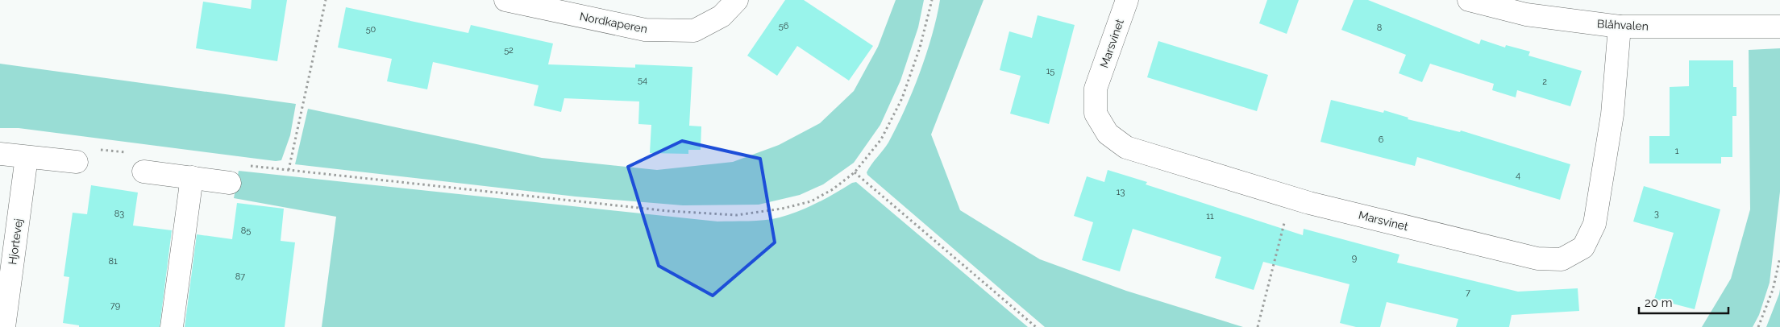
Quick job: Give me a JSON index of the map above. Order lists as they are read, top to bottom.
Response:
{
  "streets": {
    "street": [
      "Nordkaperen",
      "Blåhvalen",
      "Marsvinet",
      "Hjortevej"
    ]
  },
  "crossings": [
    ["Blåhvalen", "Marsvinet"]
  ],
  "house_numbers": [
    "56",
    "8",
    "50",
    "52",
    "15",
    "54",
    "2",
    "6",
    "1",
    "4",
    "13",
    "83",
    "3",
    "11",
    "85",
    "9",
    "81",
    "87",
    "7",
    "79"
  ],
  "scale_bar": "20 m"
}
